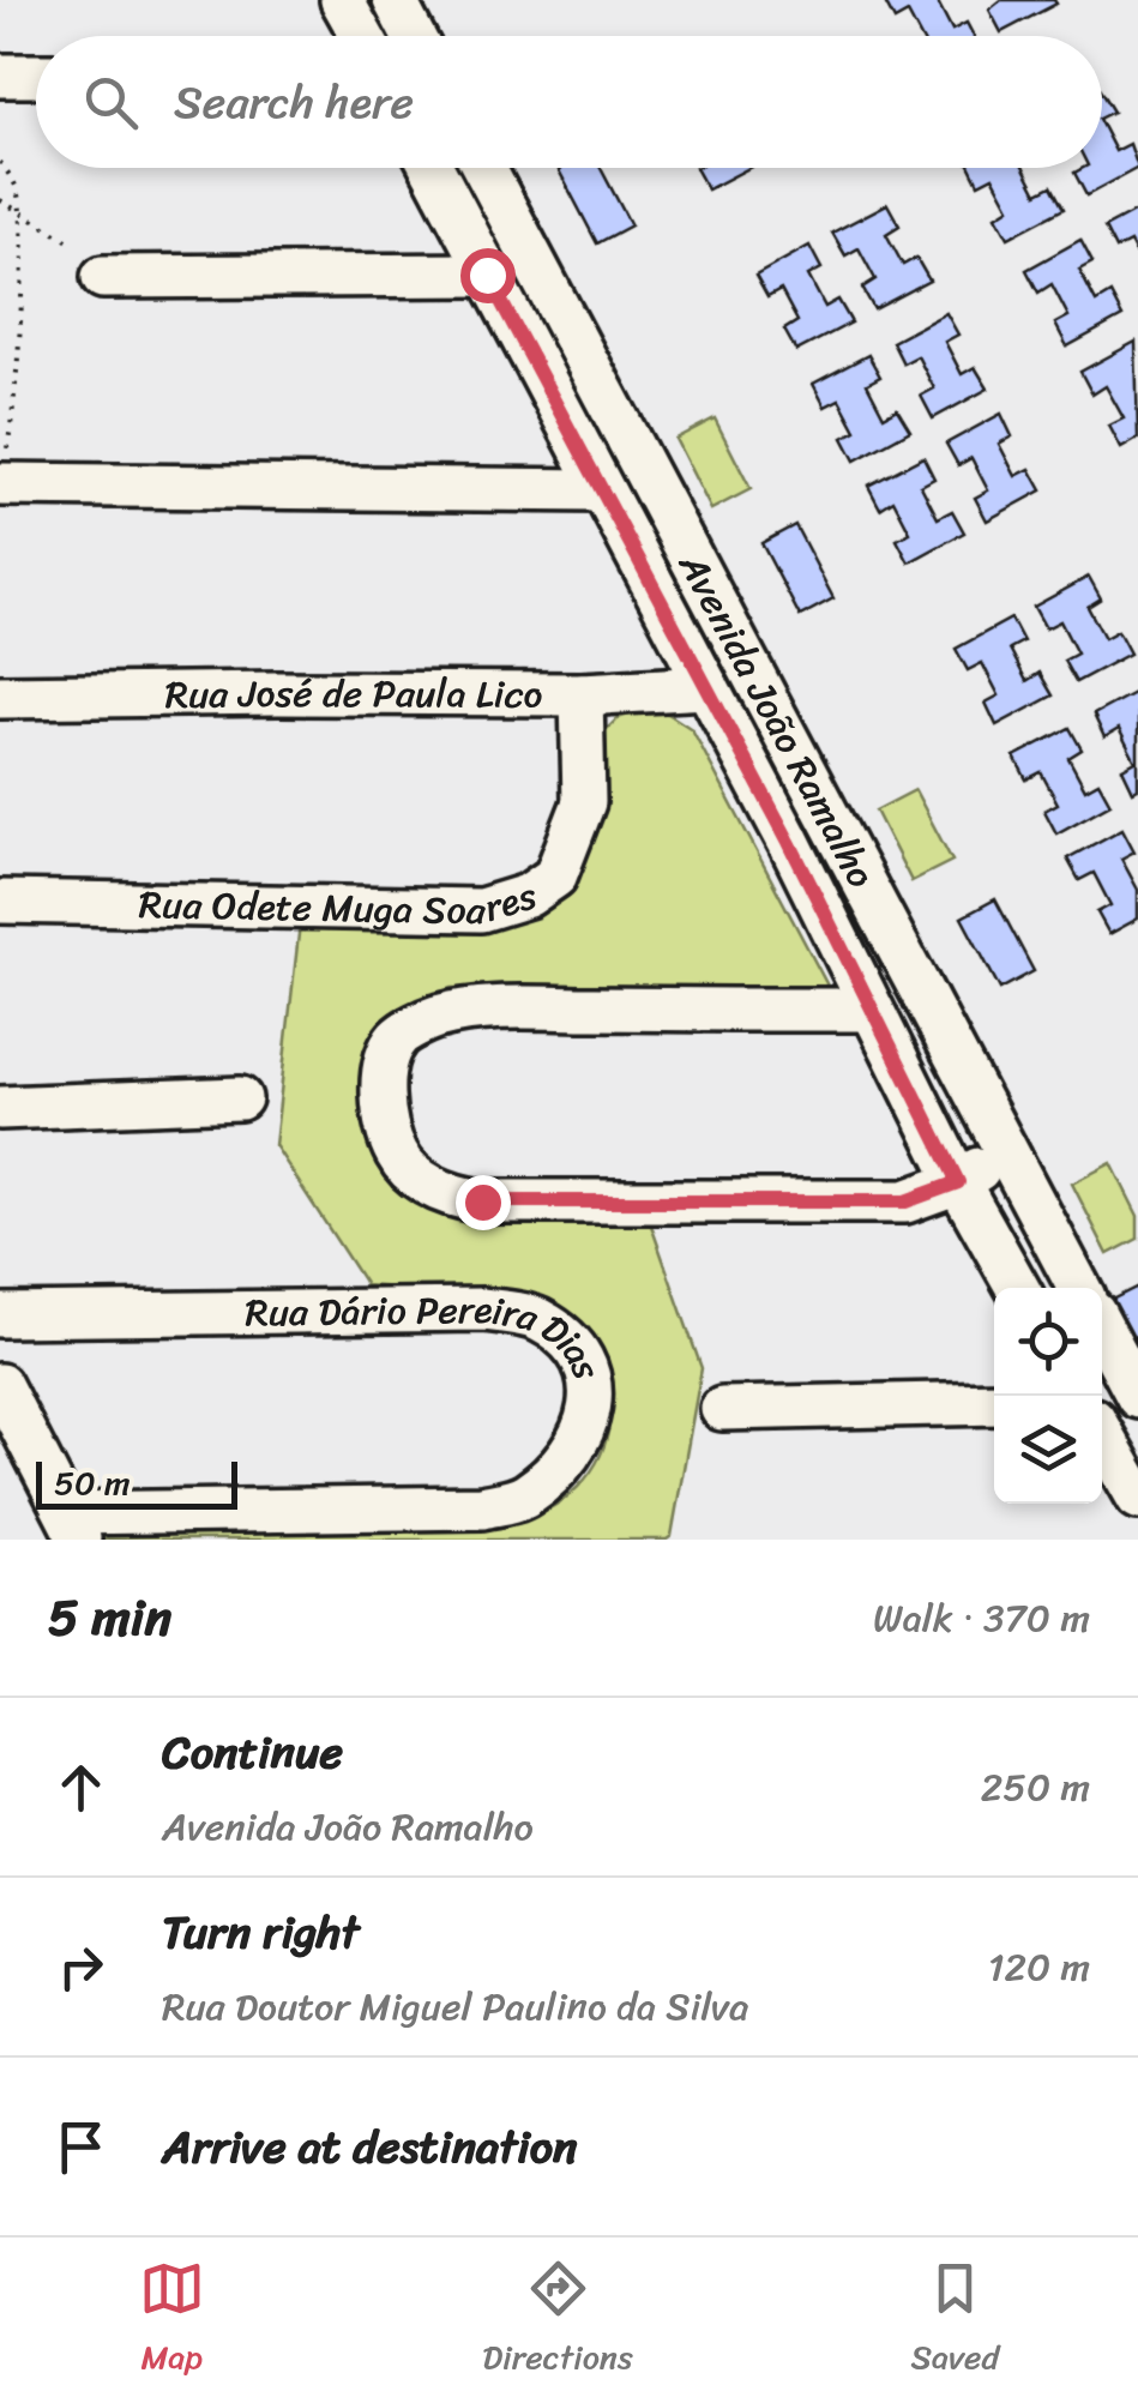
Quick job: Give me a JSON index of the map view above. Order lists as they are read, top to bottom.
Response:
{
  "streets": {
    "street": [
      "Rua José de Paula Lico",
      "Avenida João Ramalho",
      "Rua Odete Muga Soares",
      "Rua Dário Pereira Dias"
    ]
  },
  "crossings": [
    ["Rua José de Paula Lico", "Avenida João Ramalho"],
    ["Rua José de Paula Lico", "Rua Odete Muga Soares"]
  ],
  "scale_bar": "50 m",
  "page": {
    "search": "Search here",
    "scale": "50 m",
    "heading": ["5 min", "Walk · 370 m"],
    "list": [
      ["Continue", "Avenida João Ramalho", "250 m"],
      ["Turn right", "Rua Doutor Miguel Paulino da Silva", "120 m"],
      "Arrive at destination"
    ],
    "nav": ["Map", "Directions", "Saved"]
  }
}
